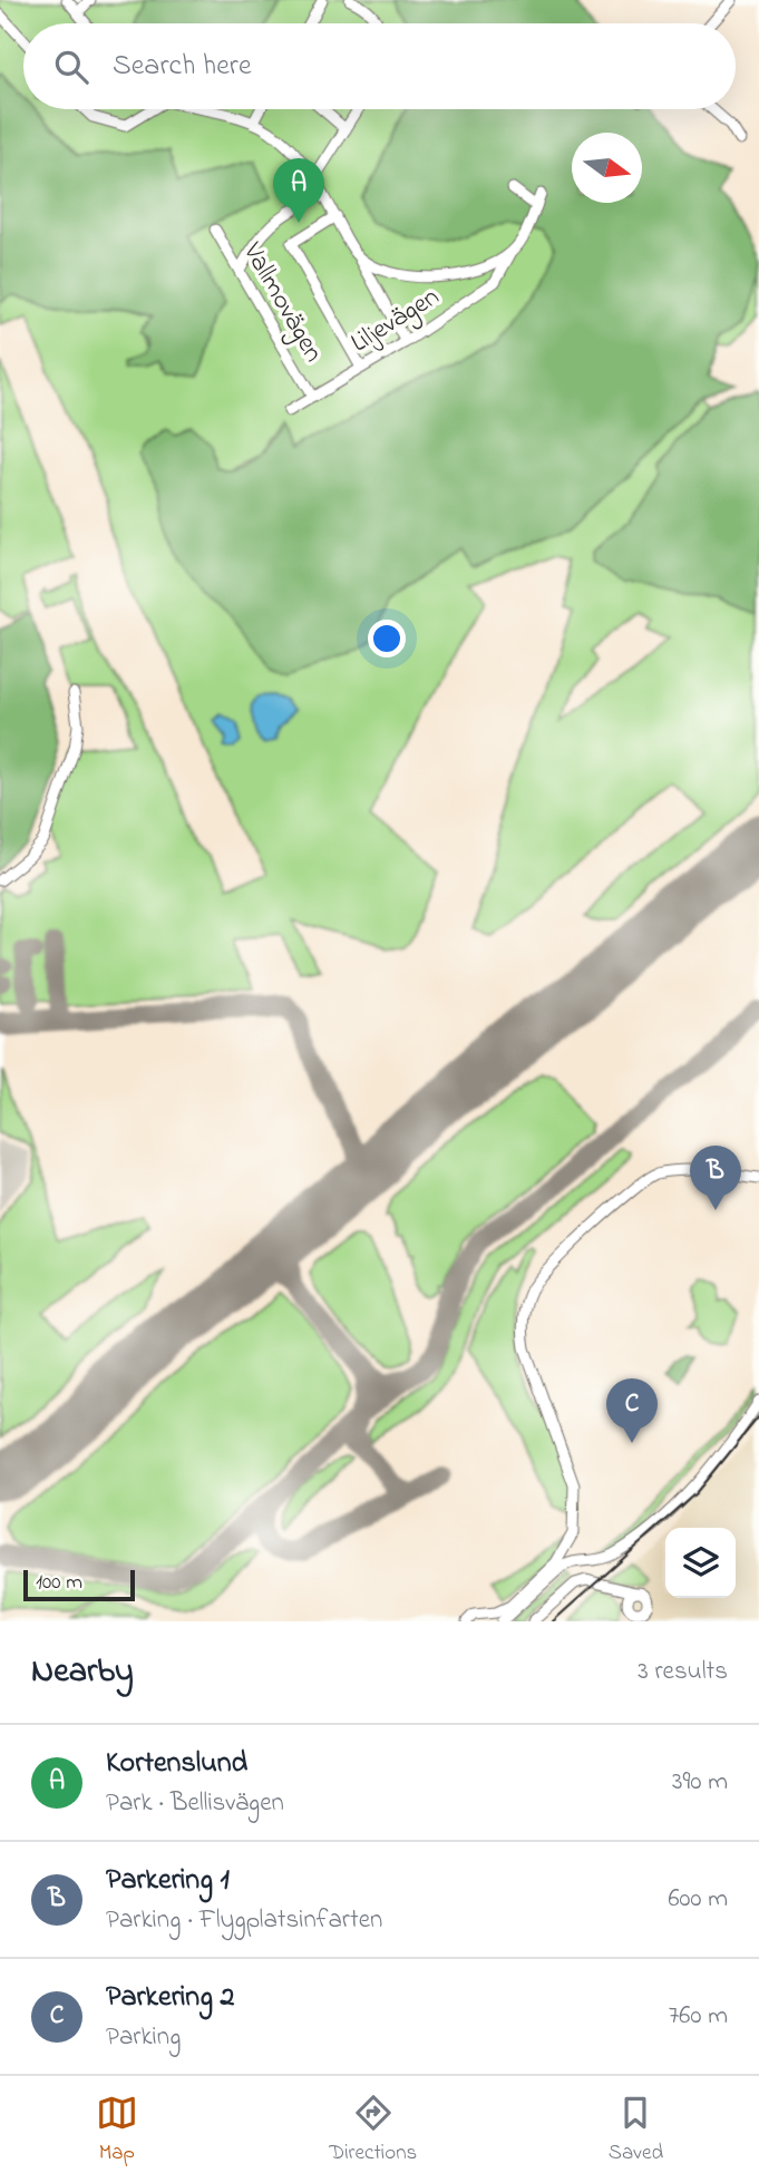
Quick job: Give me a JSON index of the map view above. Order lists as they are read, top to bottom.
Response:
{
  "streets": {
    "street": ["Vallmovägen", "Liljevägen"]
  },
  "crossings": [
    ["Vallmovägen", "Liljevägen"]
  ],
  "scale_bar": "100 m",
  "north": "right",
  "page": {
    "search": "Search here",
    "pins": ["A", "B", "C"],
    "scale": "100 m",
    "heading": ["Nearby", "3 results"],
    "list": [
      {
        "mark": "A",
        "name": "Kortenslund",
        "note": "Park · Bellisvägen",
        "value": "390 m"
      },
      {
        "mark": "B",
        "name": "Parkering 1",
        "note": "Parking · Flygplatsinfarten",
        "value": "600 m"
      },
      {
        "mark": "C",
        "name": "Parkering 2",
        "note": "Parking",
        "value": "760 m"
      }
    ],
    "nav": ["Map", "Directions", "Saved"]
  }
}
